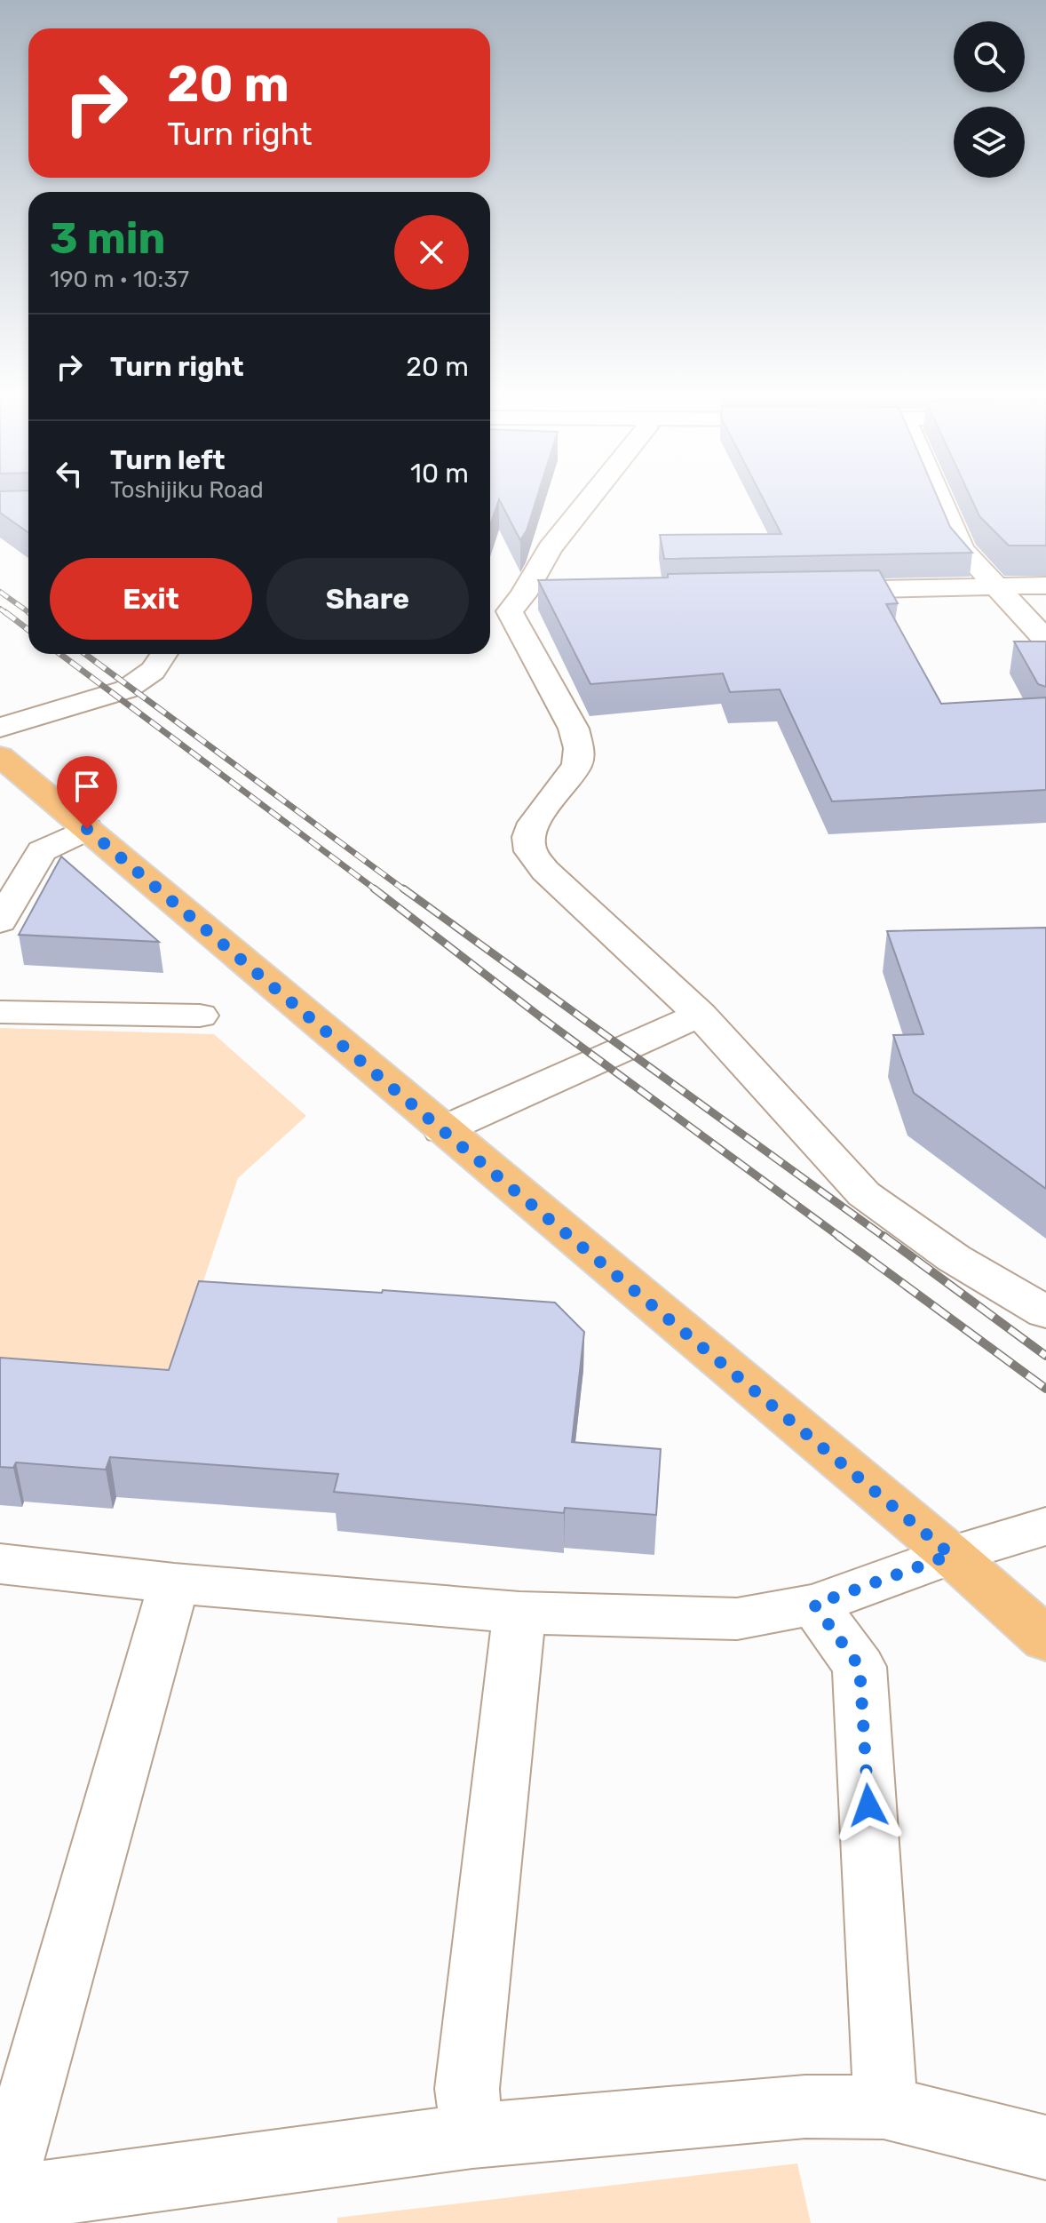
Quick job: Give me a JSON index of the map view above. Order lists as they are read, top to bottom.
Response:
{
  "page": {
    "turn": ["20 m", "Turn right"],
    "heading": ["3 min", "190 m · 10:37"],
    "list": [
      {
        "name": "Turn right",
        "value": "20 m"
      },
      {
        "name": "Turn left",
        "note": "Toshijiku Road",
        "value": "10 m"
      }
    ],
    "buttons": ["Exit", "Share"]
  }
}
